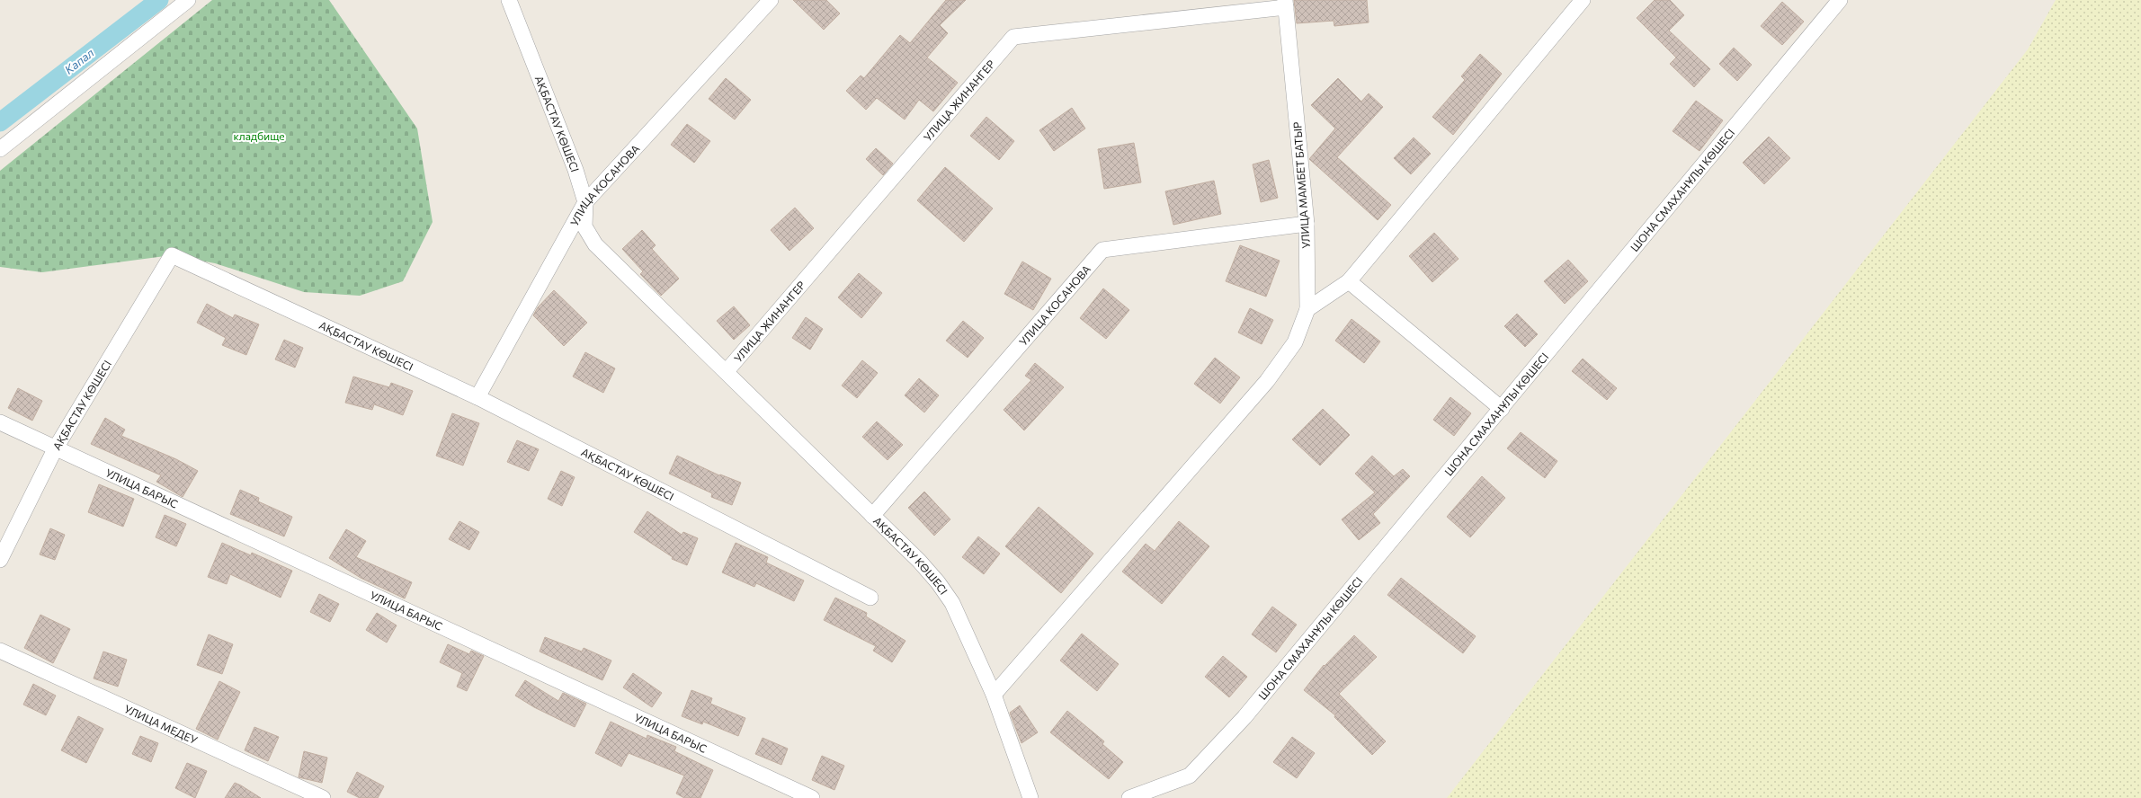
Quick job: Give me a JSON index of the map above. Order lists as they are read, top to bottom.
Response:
{
  "streets": {
    "street": [
      "УЛИЦА ЖИHАНГЕР",
      "АҚБАСТАУ КӨШЕСІ",
      "УЛИЦА КОСАНОВА",
      "УЛИЦА МАМБЕТ БАТЫР",
      "ШОНА СМАХАНҰЛЫ КӨШЕСІ",
      "УЛИЦА БАРЫС",
      "УЛИЦА МЕДЕУ"
    ]
  },
  "crossings": [
    ["УЛИЦА ЖИHАНГЕР", "АҚБАСТАУ КӨШЕСІ"],
    ["УЛИЦА ЖИHАНГЕР", "УЛИЦА МАМБЕТ БАТЫР"],
    ["АҚБАСТАУ КӨШЕСІ", "УЛИЦА КОСАНОВА"],
    ["АҚБАСТАУ КӨШЕСІ", "УЛИЦА МАМБЕТ БАТЫР"],
    ["АҚБАСТАУ КӨШЕСІ", "УЛИЦА БАРЫС"],
    ["УЛИЦА КОСАНОВА", "УЛИЦА МАМБЕТ БАТЫР"]
  ],
  "water": ["Капал"],
  "parks": ["кладбище"]
}
